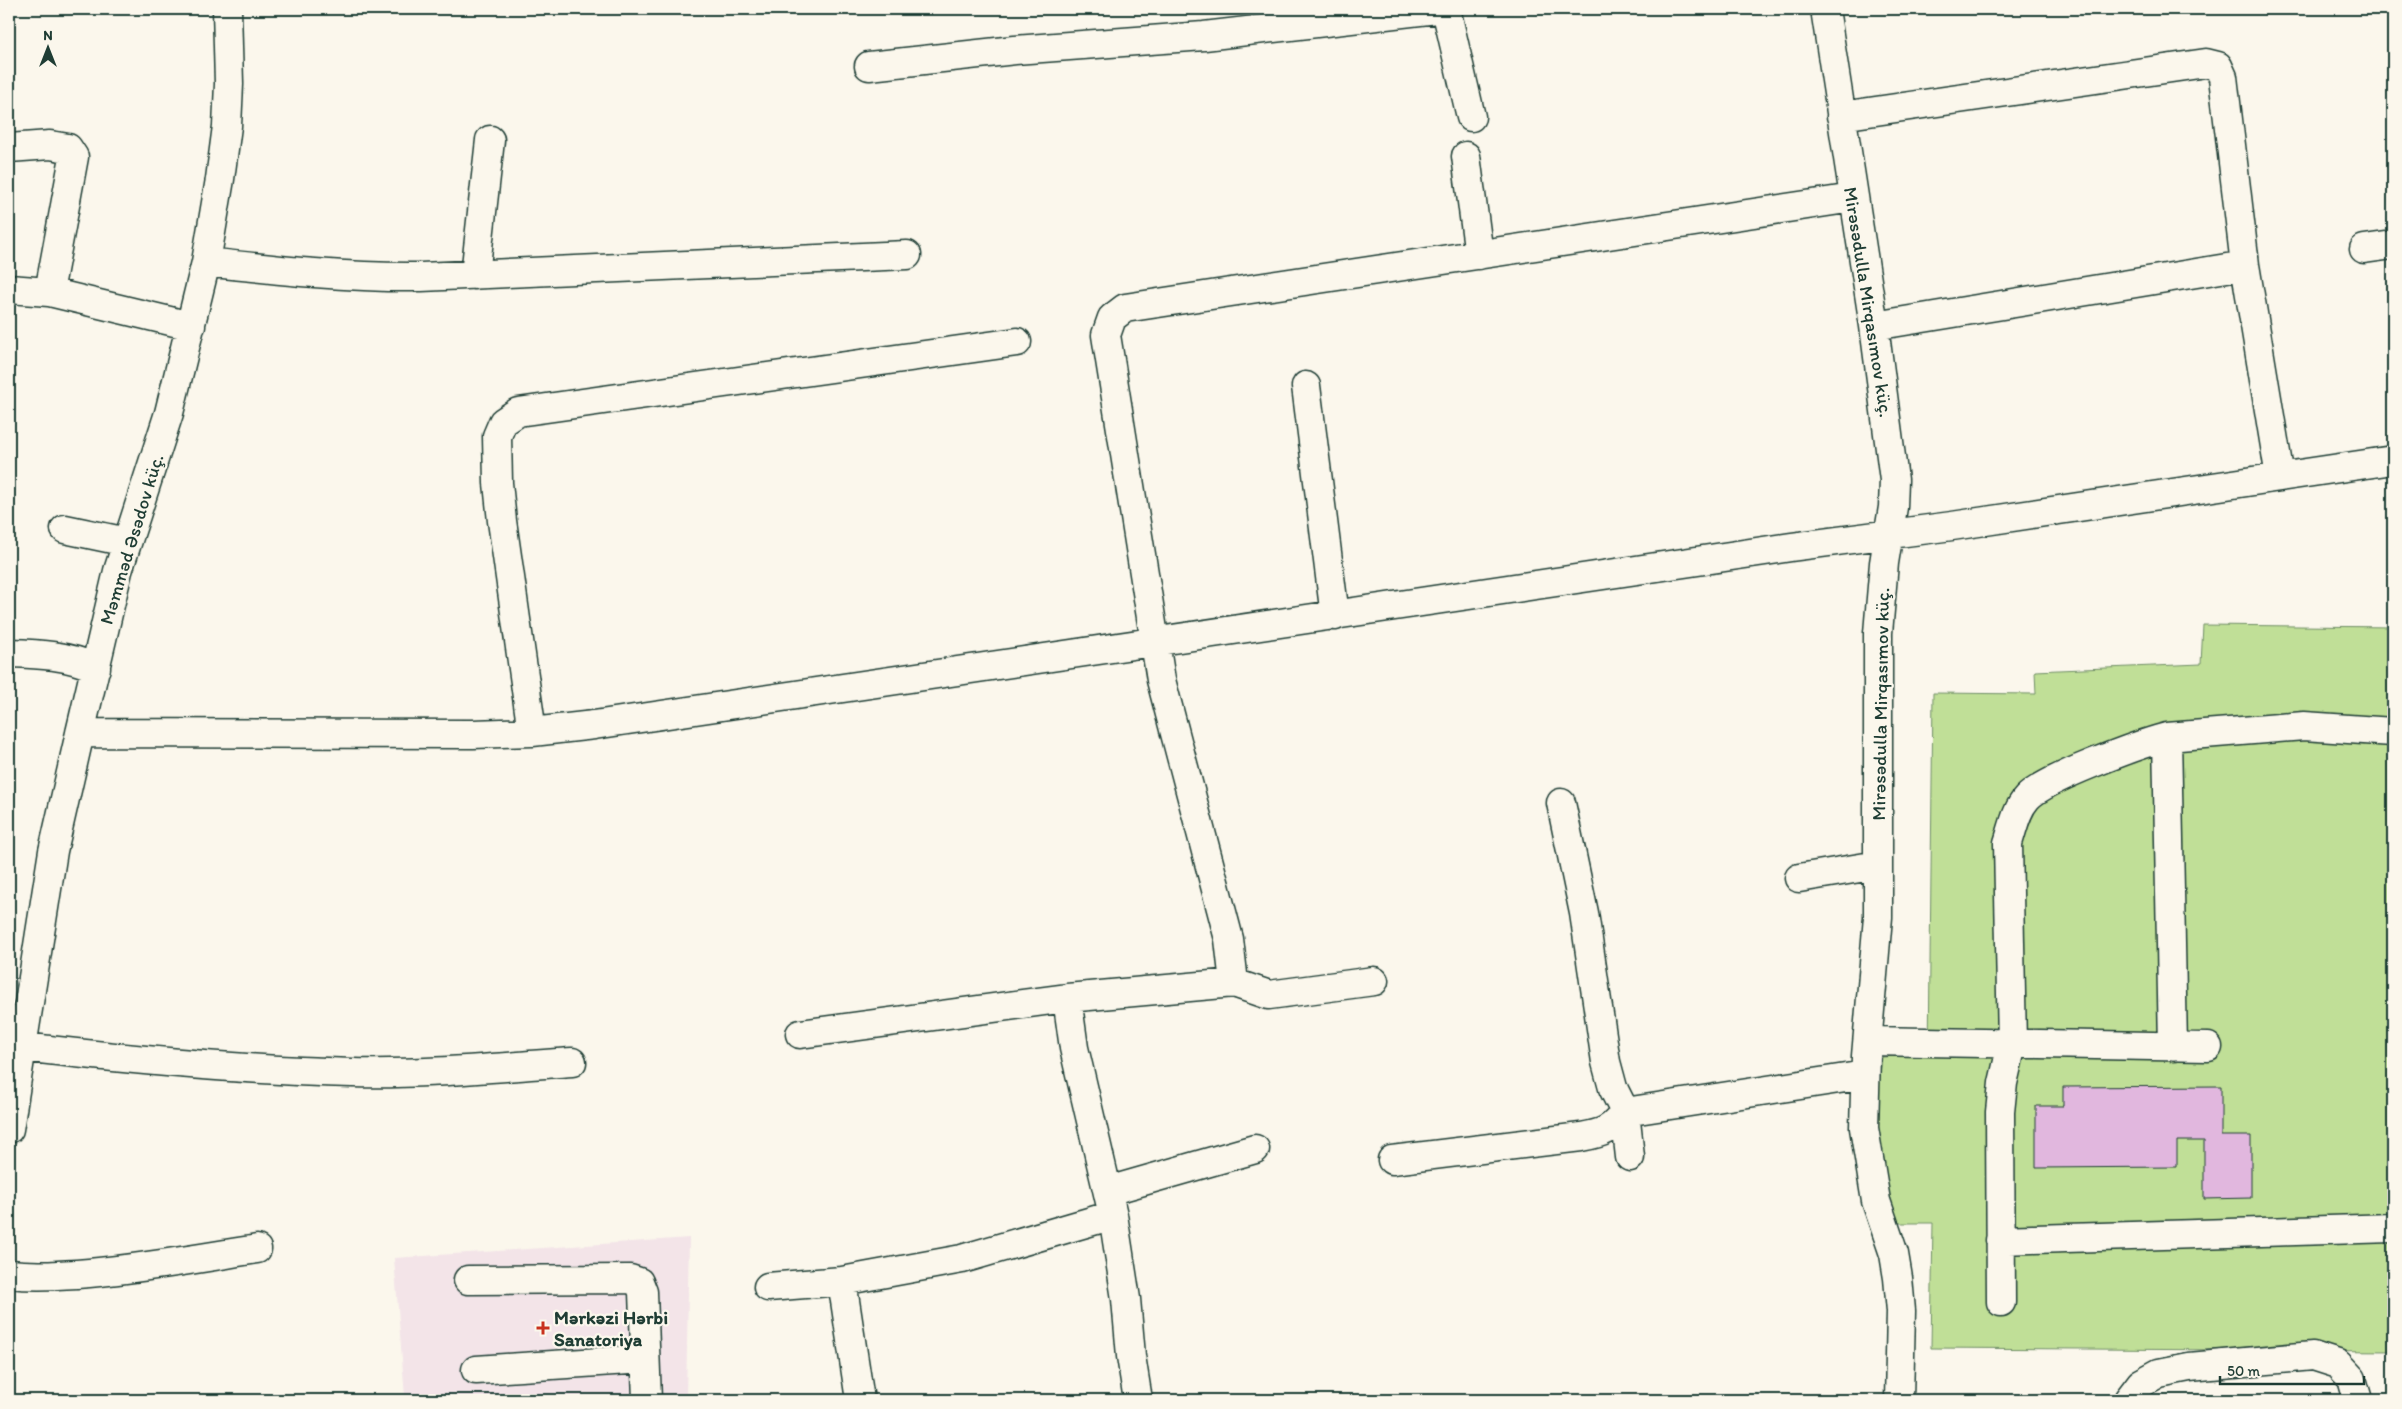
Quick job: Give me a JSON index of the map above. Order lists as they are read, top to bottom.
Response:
{
  "streets": {
    "street": ["Mirəsədulla Mirqasımov küç.", "Məmməd Əsədov küç."]
  },
  "places": {
    "health": ["Mərkəzi Hərbi Sanatoriya"]
  },
  "scale_bar": "50 m",
  "north": "top"
}
